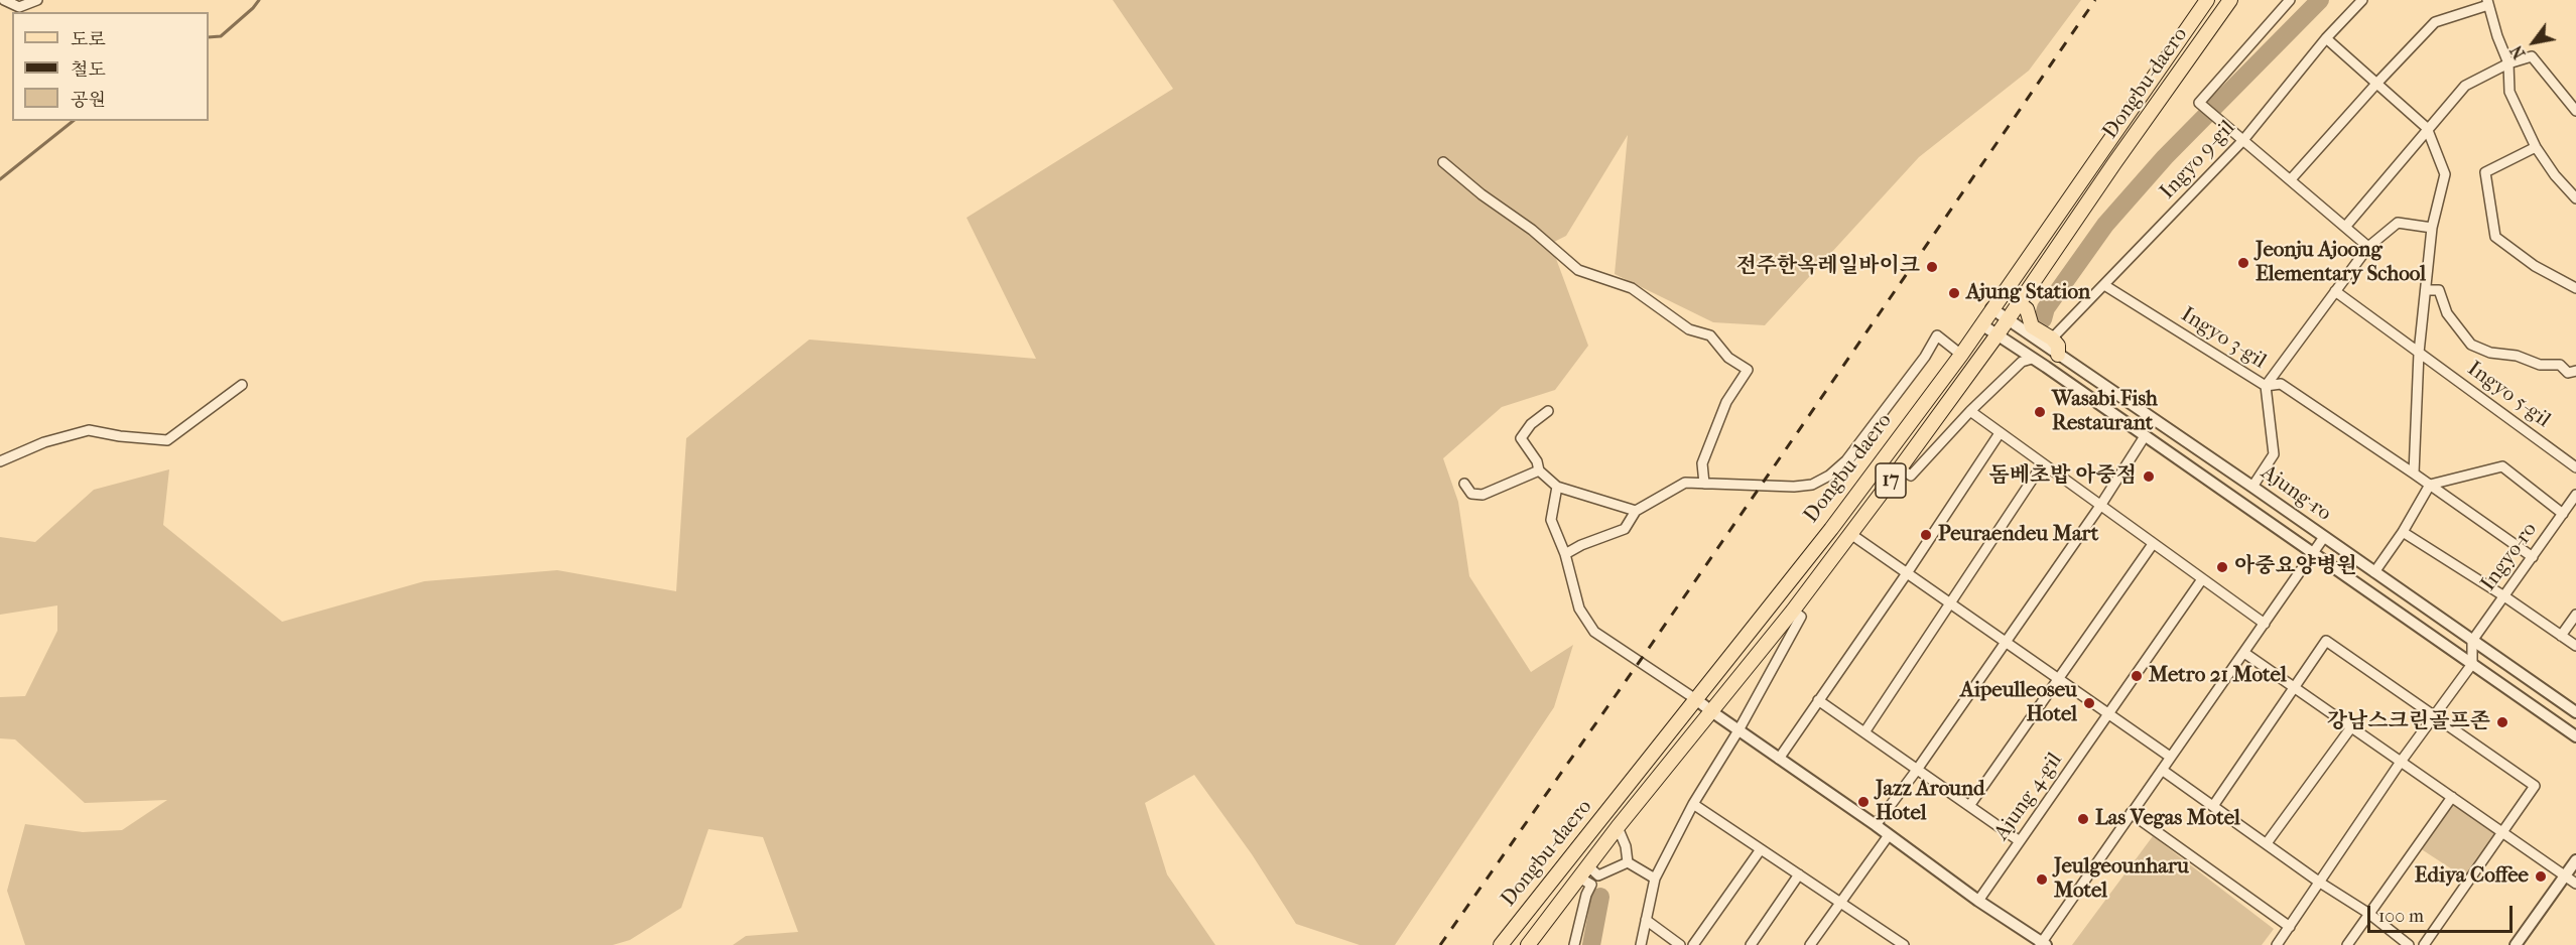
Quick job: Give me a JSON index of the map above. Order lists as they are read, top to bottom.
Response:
{
  "streets": {
    "main road": ["Dongbu-daero", "17"],
    "street": [
      "Ingyo 9-gil",
      "Ingyo 3-gil",
      "Ingyo 5-gil",
      "Ajung-ro",
      "Ingyo-ro",
      "Ajung 4-gil"
    ]
  },
  "crossings": [
    ["Dongbu-daero", "Ajung-ro"],
    ["Ingyo 9-gil", "Ingyo 3-gil"],
    ["Ingyo 3-gil", "Ingyo-ro"],
    ["Ajung-ro", "Ingyo-ro"]
  ],
  "places": [
    "Jeonju Ajoong Elementary School",
    "전주한옥레일바이크",
    "Ajung Station",
    "Wasabi Fish Restaurant",
    "돔베초밥 아중점",
    "Peuraendeu Mart",
    "아중요양병원",
    "Metro 21 Motel",
    "Aipeulleoseu Hotel",
    "강남스크린골프존",
    "Jazz Around Hotel",
    "Las Vegas Motel",
    "Ediya Coffee",
    "Jeulgeounharu Motel"
  ],
  "legend": ["도로", "철도", "공원"],
  "scale_bar": "100 m",
  "north": "bottom left"
}
